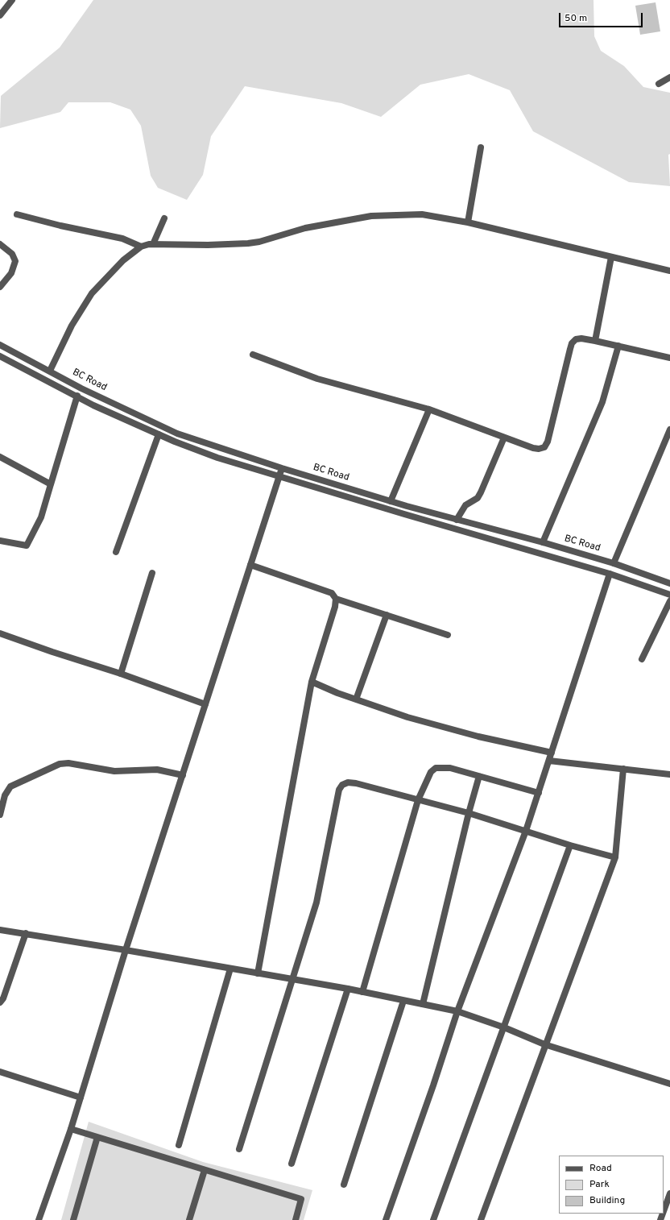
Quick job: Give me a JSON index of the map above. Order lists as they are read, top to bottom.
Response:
{
  "streets": {
    "street": ["BC Road"]
  },
  "legend": ["Road", "Park", "Building"],
  "scale_bar": "50 m"
}
